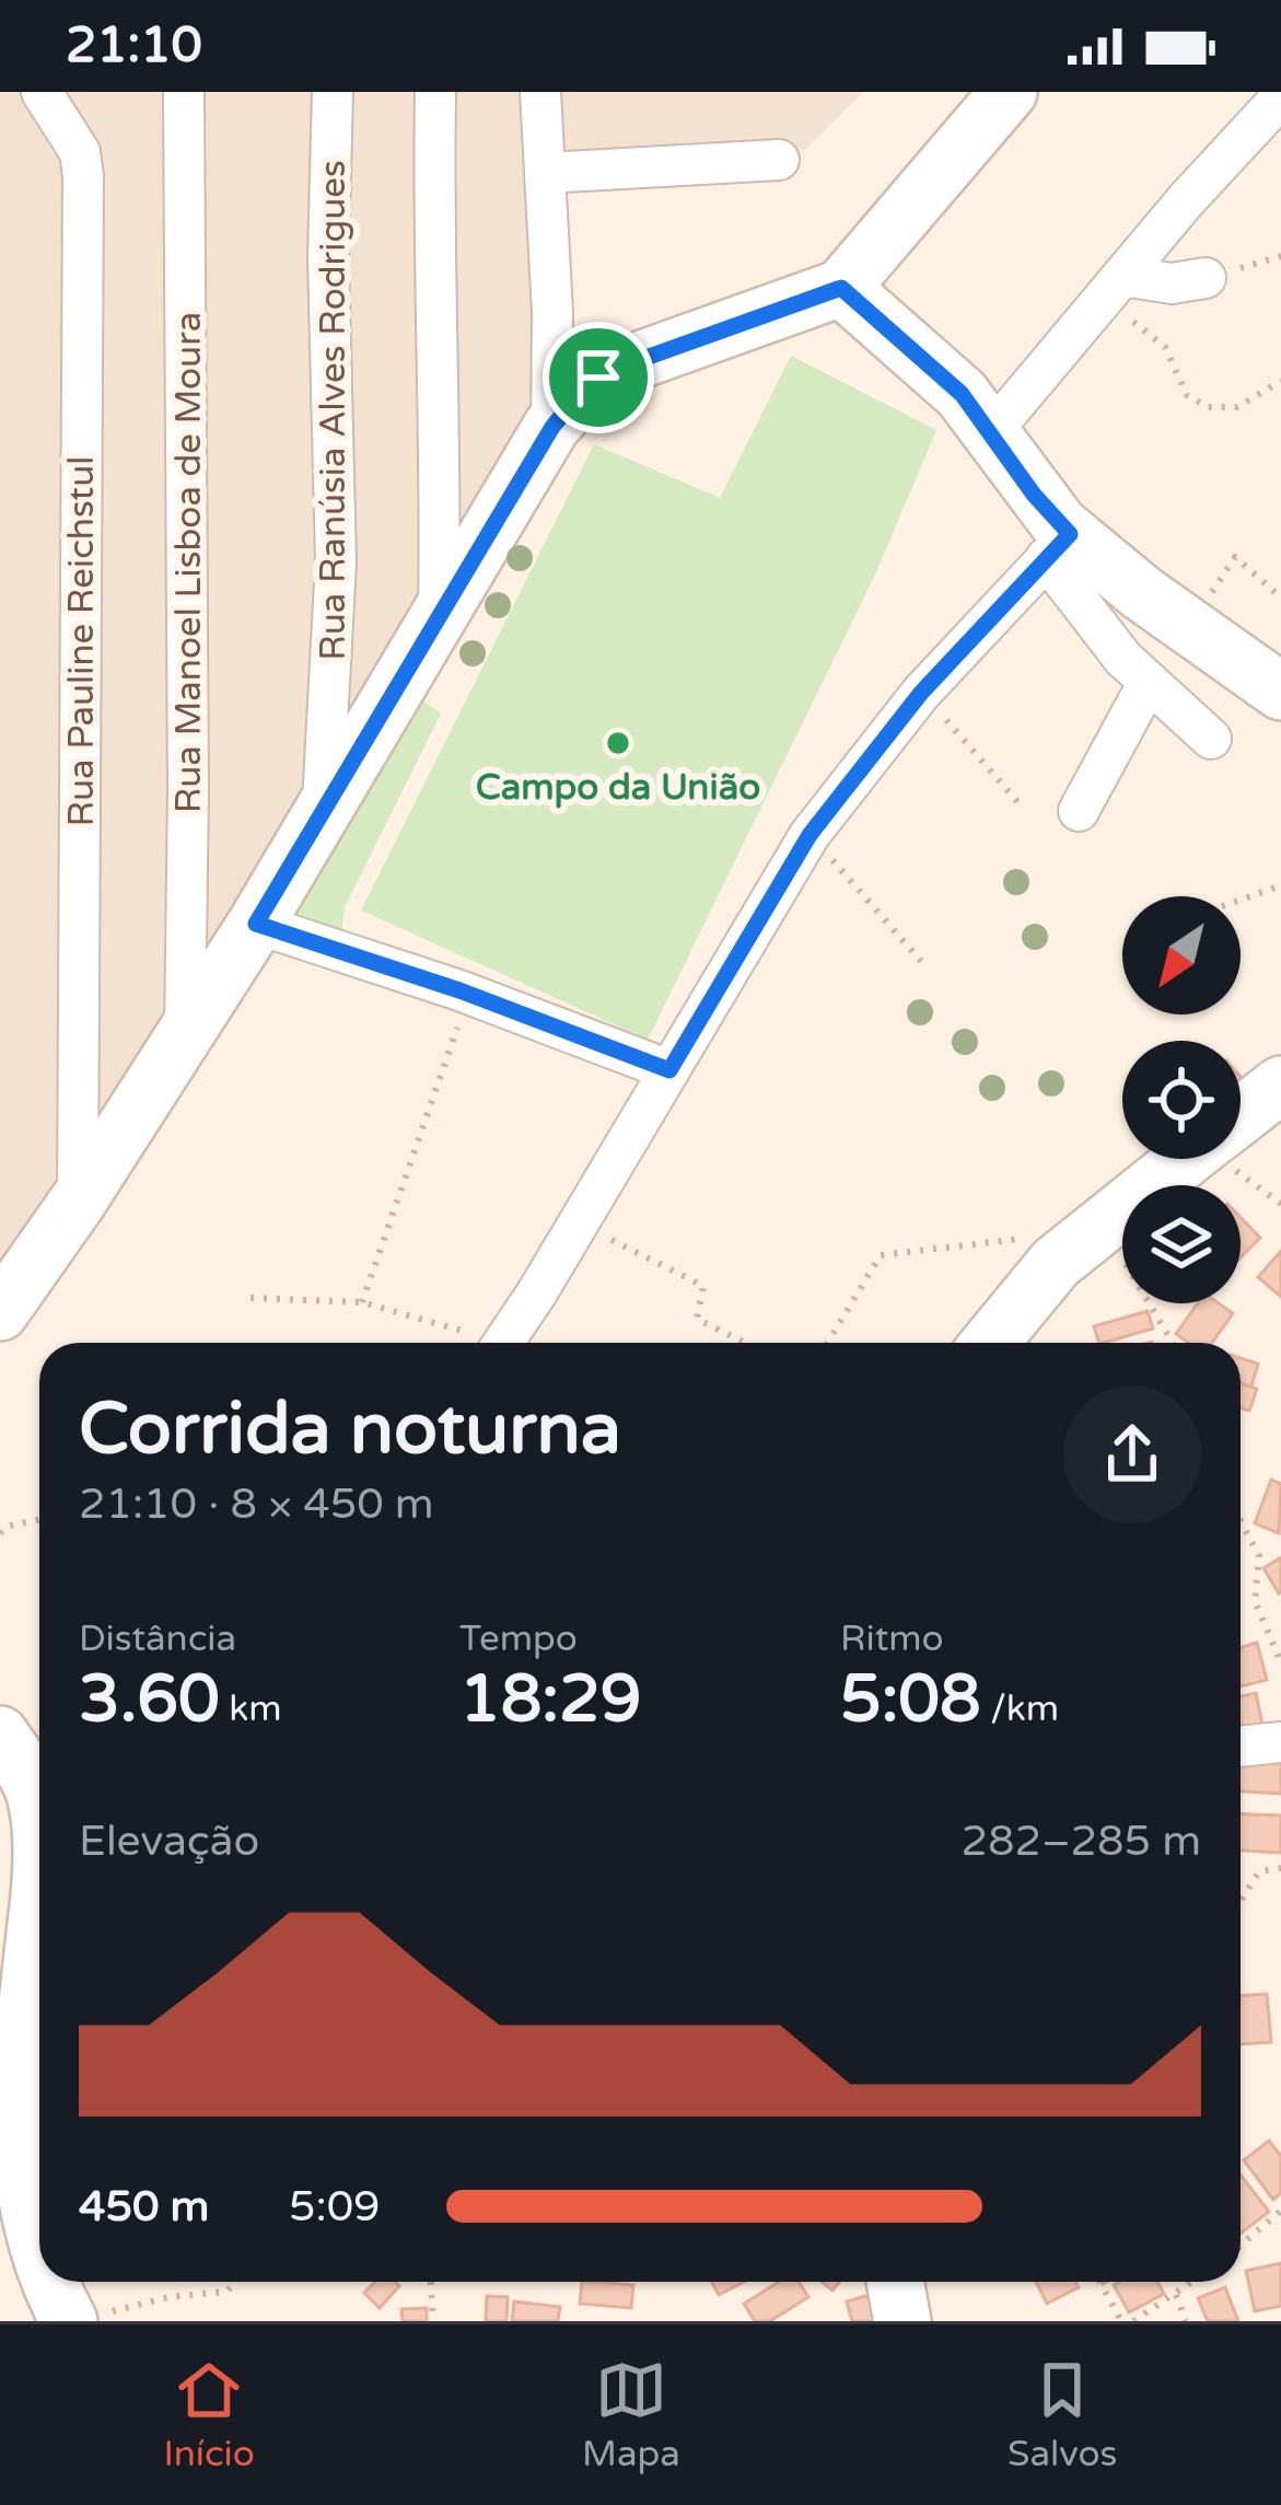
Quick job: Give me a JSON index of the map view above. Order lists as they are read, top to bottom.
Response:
{
  "streets": {
    "street": ["Rua Ranúsia Alves Rodrigues", "Rua Manoel Lisboa de Moura", "Rua Pauline Reichstul"]
  },
  "places": ["Campo da União"],
  "north": "bottom left",
  "page": {
    "status": "21:10",
    "heading": ["Corrida noturna", "21:10 · 8 × 450 m"],
    "stats": [
      ["Distância", "3.60 km"],
      ["Tempo", "18:29"],
      ["Ritmo", "5:08 /km"]
    ],
    "chart": ["Elevação", "282–285 m"],
    "list": [
      {
        "name": "450 m",
        "note": "5:09"
      }
    ],
    "tabs": ["Início", "Mapa", "Salvos"]
  }
}
